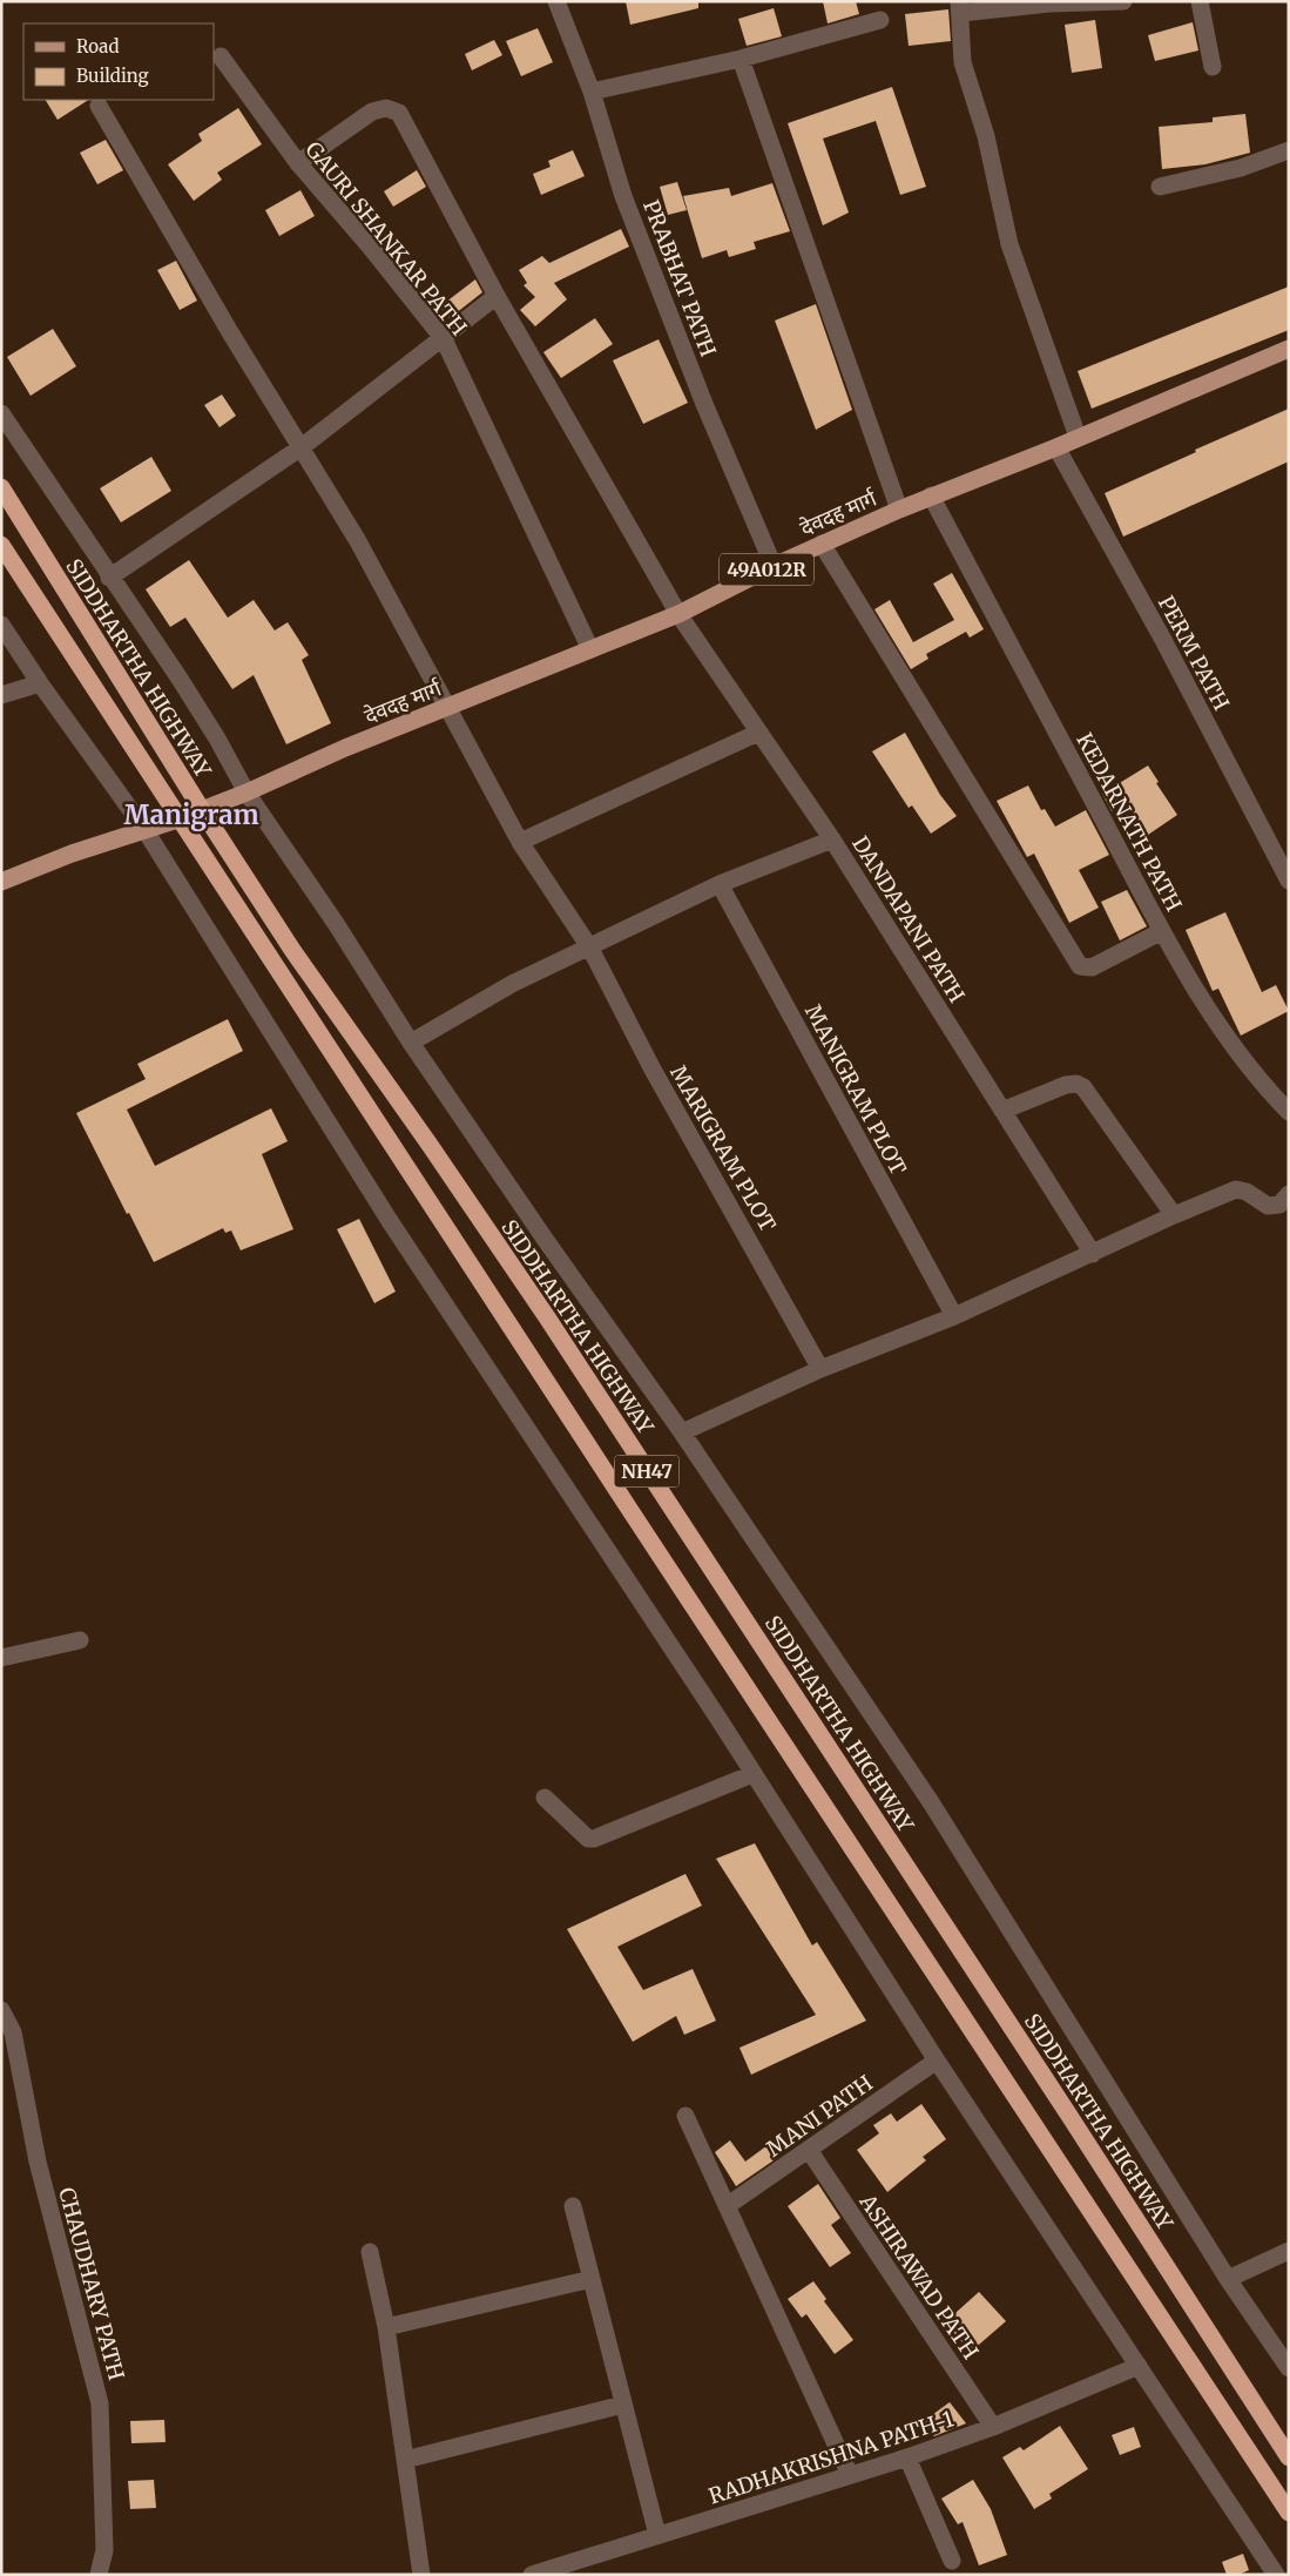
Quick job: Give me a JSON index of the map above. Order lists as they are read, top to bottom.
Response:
{
  "streets": {
    "highway": ["SIDDHARTHA HIGHWAY", "NH47"],
    "main road": ["देवदह मार्ग", "49A012R"],
    "street": [
      "GAURI SHANKAR PATH",
      "PRABHAT PATH",
      "PERM PATH",
      "KEDARNATH PATH",
      "DANDAPANI PATH",
      "MANIGRAM PLOT",
      "MARIGRAM PLOT",
      "MANI PATH",
      "ASHIRAWAD PATH",
      "CHAUDHARY PATH",
      "RADHAKRISHNA PATH-1"
    ]
  },
  "crossings": [
    ["GAURI SHANKAR PATH", "देवदह मार्ग"],
    ["GAURI SHANKAR PATH", "DANDAPANI PATH"],
    ["PRABHAT PATH", "देवदह मार्ग"],
    ["देवदह मार्ग", "49A012R"],
    ["देवदह मार्ग", "PERM PATH"],
    ["देवदह मार्ग", "KEDARNATH PATH"],
    ["देवदह मार्ग", "DANDAPANI PATH"],
    ["देवदह मार्ग", "MARIGRAM PLOT"],
    ["49A012R", "SIDDHARTHA HIGHWAY"],
    ["49A012R", "NH47"],
    ["MANI PATH", "ASHIRAWAD PATH"],
    ["ASHIRAWAD PATH", "RADHAKRISHNA PATH-1"]
  ],
  "districts": ["Manigram"],
  "legend": ["Road", "Building"]
}
